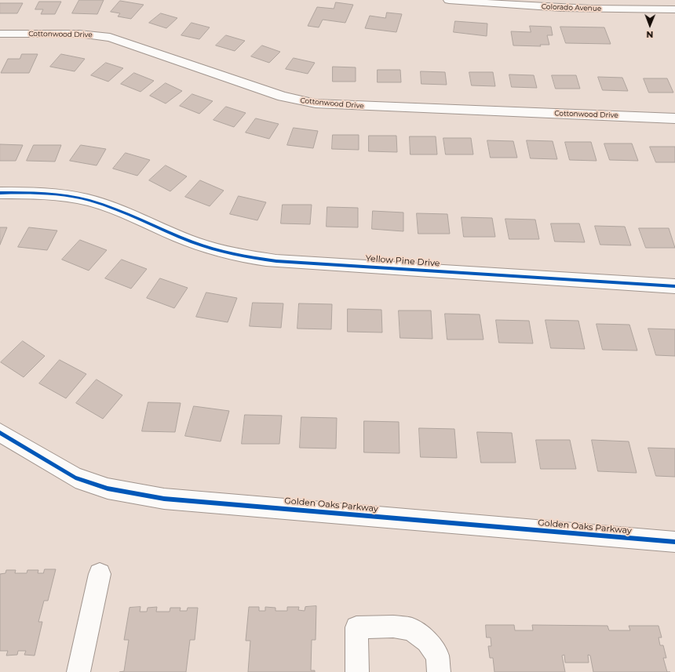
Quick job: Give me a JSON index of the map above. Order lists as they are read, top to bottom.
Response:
{
  "streets": {
    "street": [
      "Colorado Avenue",
      "Cottonwood Drive",
      "Yellow Pine Drive",
      "Golden Oaks Parkway"
    ]
  },
  "north": "bottom"
}
